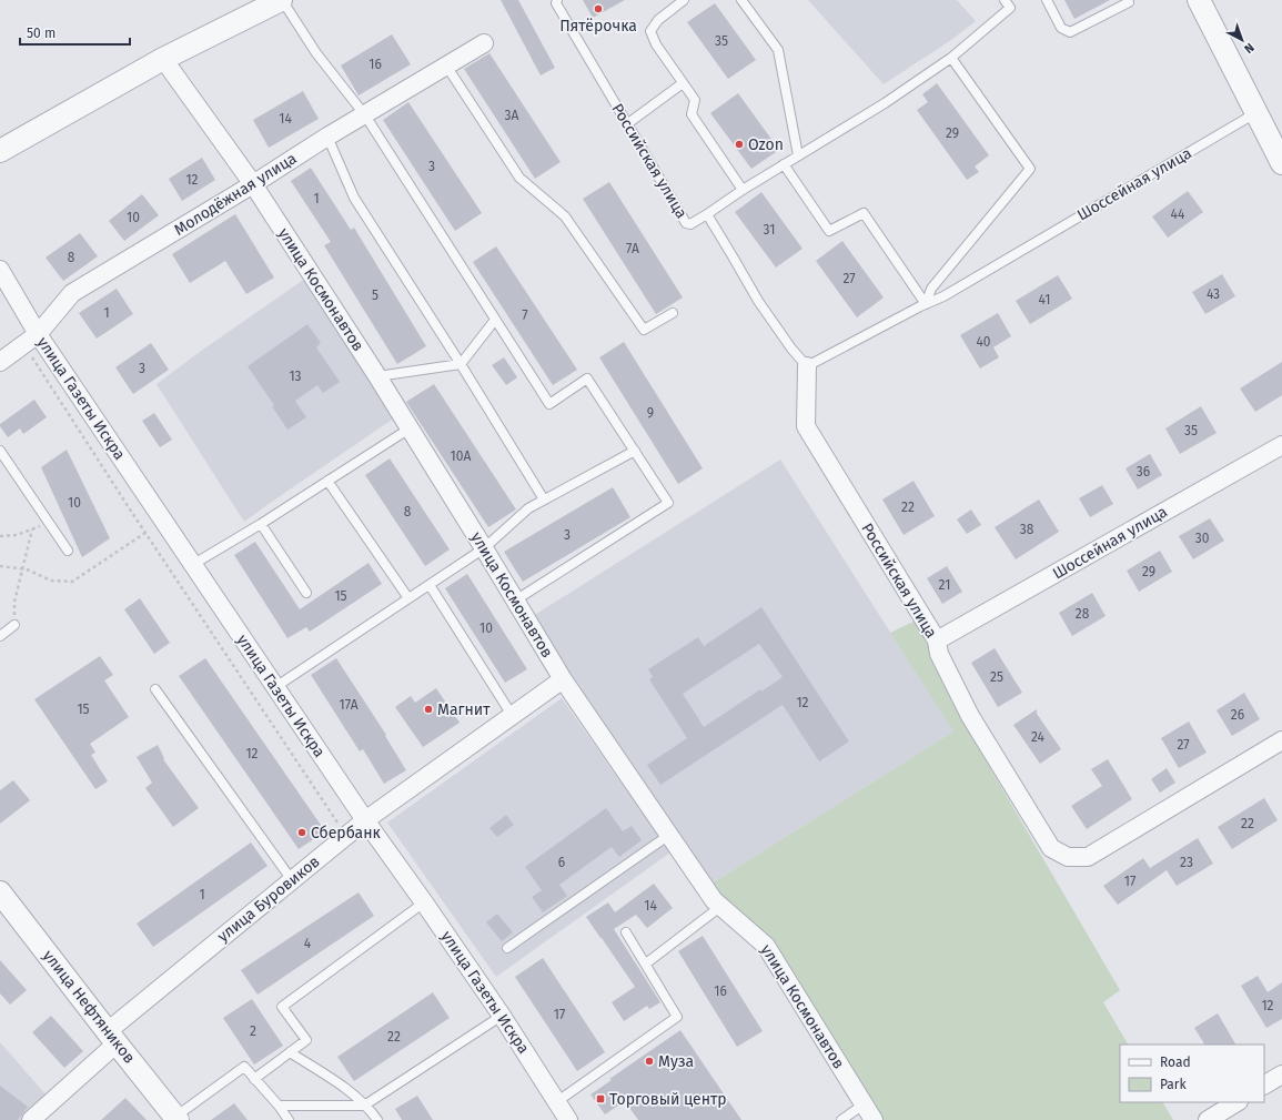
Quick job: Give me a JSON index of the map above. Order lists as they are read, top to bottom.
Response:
{
  "streets": {
    "street": [
      "Российская улица",
      "Шоссейная улица",
      "Молодёжная улица",
      "улица Космонавтов",
      "улица Газеты Искра",
      "улица Буровиков",
      "улица Нефтяников"
    ]
  },
  "crossings": [
    ["Российская улица", "Шоссейная улица"],
    ["Молодёжная улица", "улица Космонавтов"],
    ["Молодёжная улица", "улица Газеты Искра"],
    ["улица Космонавтов", "улица Буровиков"],
    ["улица Газеты Искра", "улица Буровиков"],
    ["улица Буровиков", "улица Нефтяников"]
  ],
  "places": {
    "other": [
      "Пятёрочка",
      "Ozon",
      "Магнит",
      "Сбербанк",
      "Муза"
    ],
    "transit": ["Торговый центр"]
  },
  "house_numbers": [
    "35",
    "16",
    "3А",
    "14",
    "29",
    "3",
    "12",
    "1",
    "44",
    "10",
    "31",
    "7А",
    "8",
    "27",
    "43",
    "5",
    "41",
    "1",
    "7",
    "40",
    "3",
    "13",
    "9",
    "35",
    "10А",
    "36",
    "10",
    "22",
    "8",
    "38",
    "3",
    "30",
    "29",
    "21",
    "15",
    "28",
    "10",
    "25",
    "12",
    "17А",
    "15",
    "26",
    "24",
    "27",
    "12",
    "22",
    "6",
    "23",
    "17",
    "1",
    "14",
    "4",
    "16",
    "12",
    "17",
    "2",
    "22"
  ],
  "legend": ["Road", "Park"],
  "scale_bar": "50 m",
  "north": "bottom right"
}
